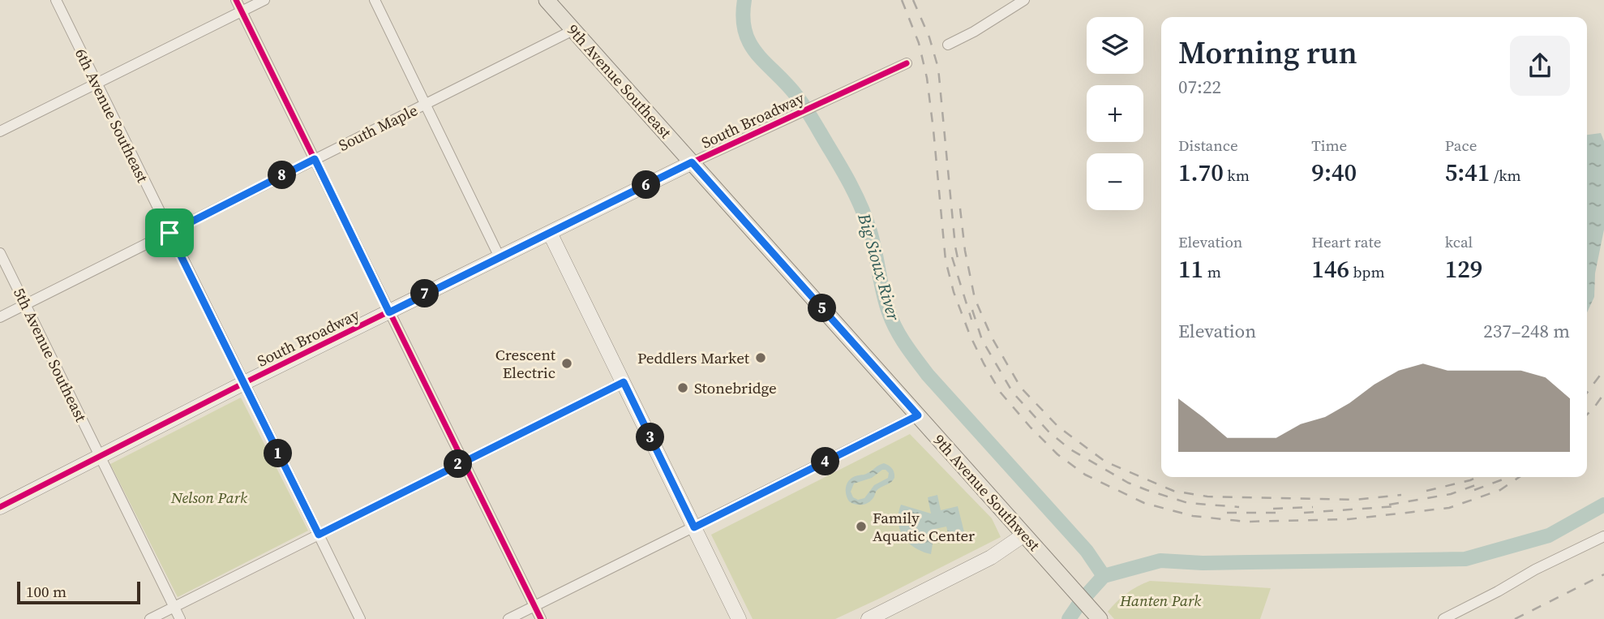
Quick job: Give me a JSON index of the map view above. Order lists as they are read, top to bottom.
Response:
{
  "streets": {
    "main road": ["9th Avenue Southeast", "9th Avenue Southwest"],
    "street": [
      "6th Avenue Southeast",
      "South Broadway",
      "South Maple",
      "5th Avenue Southeast"
    ]
  },
  "crossings": [
    ["9th Avenue Southeast", "South Broadway"],
    ["9th Avenue Southeast", "South Maple"],
    ["9th Avenue Southeast", "9th Avenue Southwest"],
    ["6th Avenue Southeast", "South Broadway"],
    ["6th Avenue Southeast", "South Maple"],
    ["South Broadway", "5th Avenue Southeast"],
    ["South Broadway", "9th Avenue Southwest"],
    ["South Maple", "5th Avenue Southeast"]
  ],
  "water": ["Big Sioux River"],
  "parks": ["Nelson Park", "Hanten Park"],
  "places": [
    "Peddlers Market",
    "Crescent Electric",
    "Stonebridge",
    "Family Aquatic Center"
  ],
  "scale_bar": "100 m",
  "page": {
    "map_buttons": ["+", "−"],
    "heading": ["Morning run", "07:22"],
    "stats": [
      ["Distance", "1.70 km"],
      ["Time", "9:40"],
      ["Pace", "5:41 /km"],
      ["Elevation", "11 m"],
      ["Heart rate", "146 bpm"],
      ["kcal", "129"]
    ],
    "pins": [
      "8",
      "6",
      "7",
      "5",
      "3",
      "1",
      "4",
      "2"
    ],
    "chart": ["Elevation", "237–248 m"],
    "scale": "100 m"
  }
}
